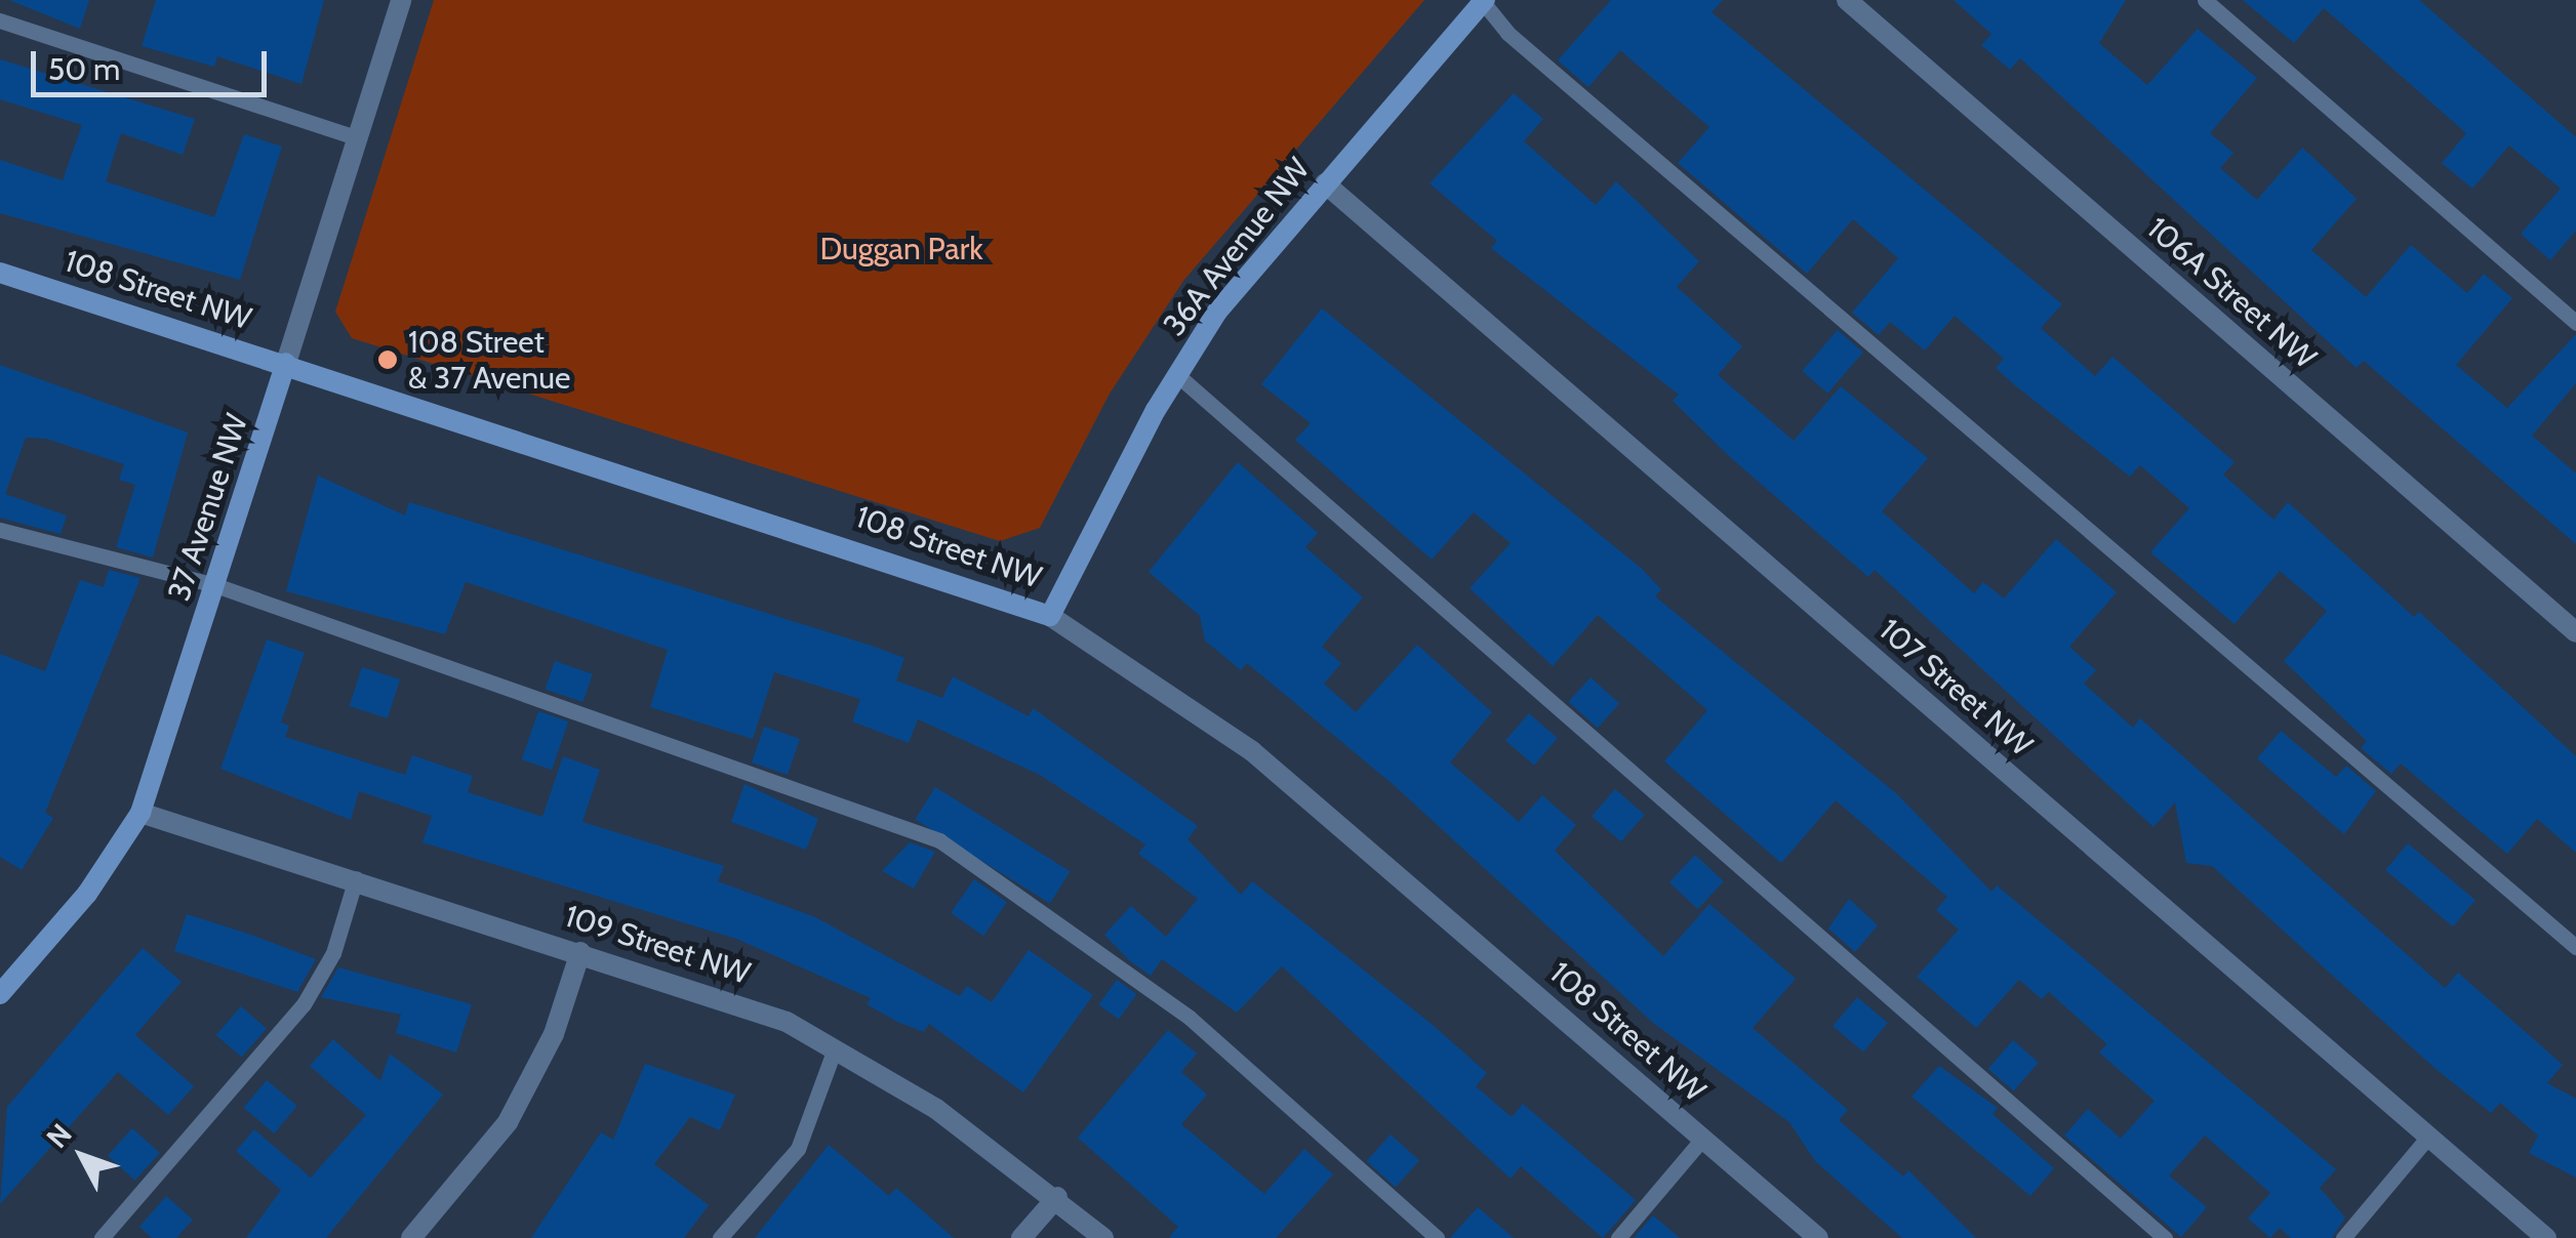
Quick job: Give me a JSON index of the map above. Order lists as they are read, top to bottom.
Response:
{
  "streets": {
    "street": [
      "36A Avenue NW",
      "108 Street NW",
      "106A Street NW",
      "37 Avenue NW",
      "107 Street NW",
      "109 Street NW"
    ]
  },
  "crossings": [
    ["36A Avenue NW", "108 Street NW"],
    ["36A Avenue NW", "107 Street NW"],
    ["108 Street NW", "37 Avenue NW"],
    ["37 Avenue NW", "109 Street NW"]
  ],
  "parks": ["Duggan Park"],
  "places": ["108 Street & 37 Avenue"],
  "scale_bar": "50 m",
  "north": "top left"
}
